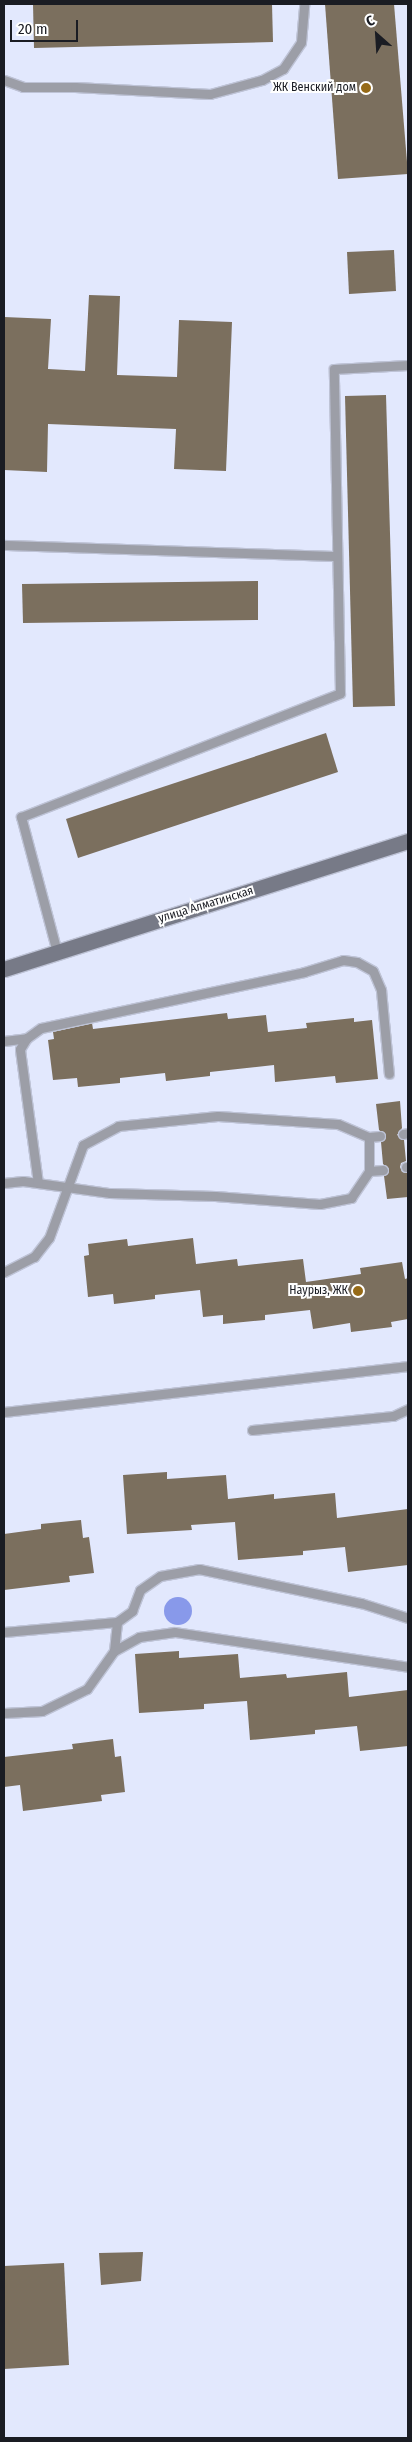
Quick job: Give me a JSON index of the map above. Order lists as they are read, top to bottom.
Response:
{
  "streets": {
    "street": ["улица Алматинская"]
  },
  "places": ["ЖК Венский дом", "Наурыз, ЖК"],
  "scale_bar": "20 m",
  "north": "top left"
}
